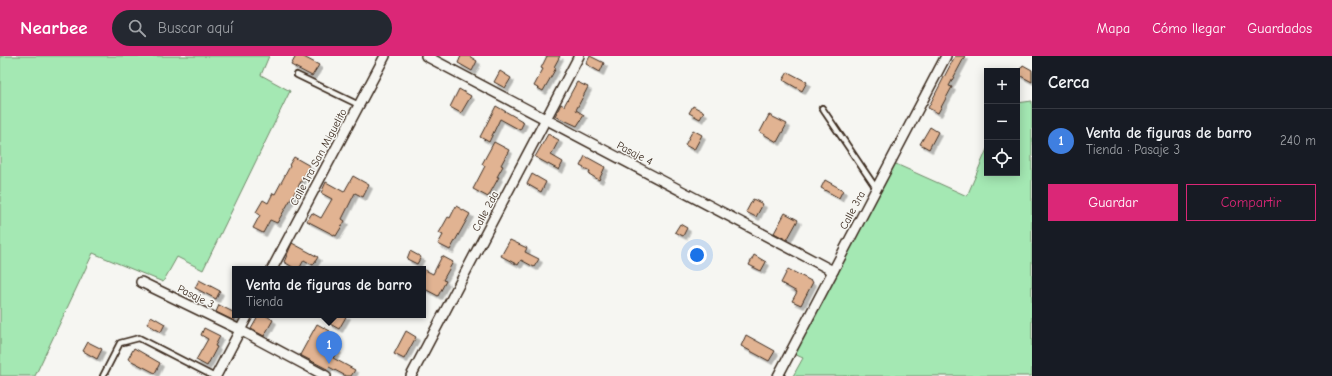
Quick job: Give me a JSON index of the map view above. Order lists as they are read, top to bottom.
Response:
{
  "streets": {
    "street": [
      "Pasaje 4",
      "Calle 1ra San Miguelito",
      "Calle 3ra",
      "Calle 2da",
      "Pasaje 3"
    ]
  },
  "crossings": [
    ["Pasaje 4", "Calle 3ra"],
    ["Pasaje 4", "Calle 2da"]
  ],
  "page": {
    "header": "Nearbee",
    "search": "Buscar aquí",
    "nav": ["Mapa", "Cómo llegar", "Guardados"],
    "heading": "Cerca",
    "map_buttons": ["+", "−"],
    "list": [
      {
        "mark": "1",
        "name": "Venta de figuras de barro",
        "note": "Tienda · Pasaje 3",
        "value": "240 m"
      }
    ],
    "buttons": ["Guardar", "Compartir"],
    "popup": ["Venta de figuras de barro", "Tienda"],
    "pins": "1"
  }
}
